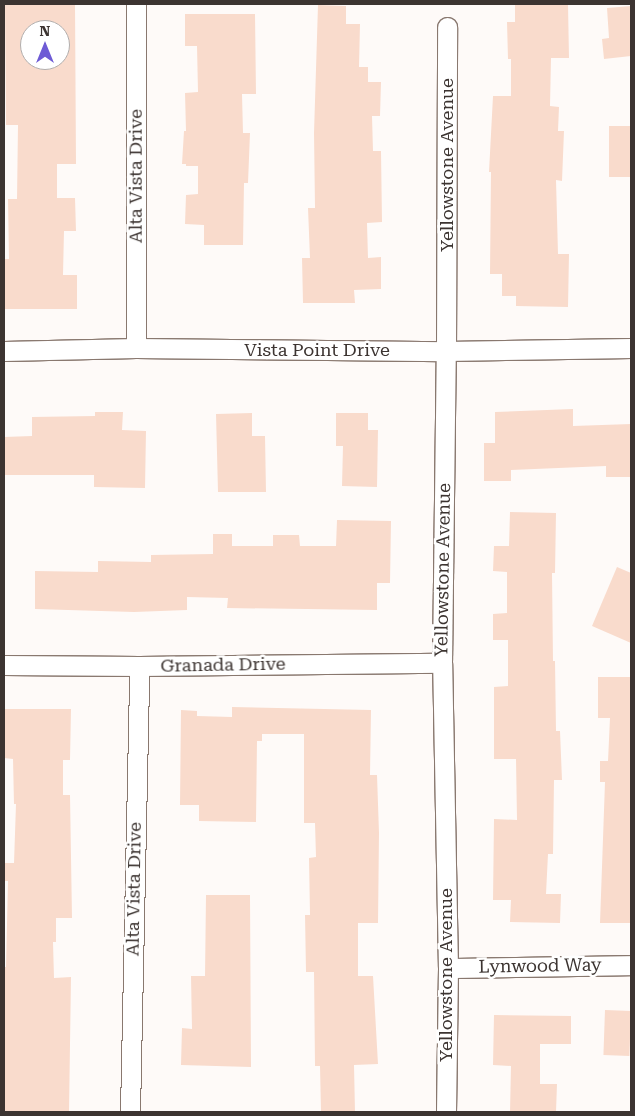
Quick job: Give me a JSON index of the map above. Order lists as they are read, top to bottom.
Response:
{
  "streets": {
    "street": [
      "Yellowstone Avenue",
      "Alta Vista Drive",
      "Vista Point Drive",
      "Granada Drive",
      "Lynwood Way"
    ]
  },
  "crossings": [
    ["Yellowstone Avenue", "Vista Point Drive"],
    ["Yellowstone Avenue", "Granada Drive"],
    ["Yellowstone Avenue", "Lynwood Way"],
    ["Alta Vista Drive", "Vista Point Drive"],
    ["Alta Vista Drive", "Granada Drive"]
  ],
  "north": "top"
}
